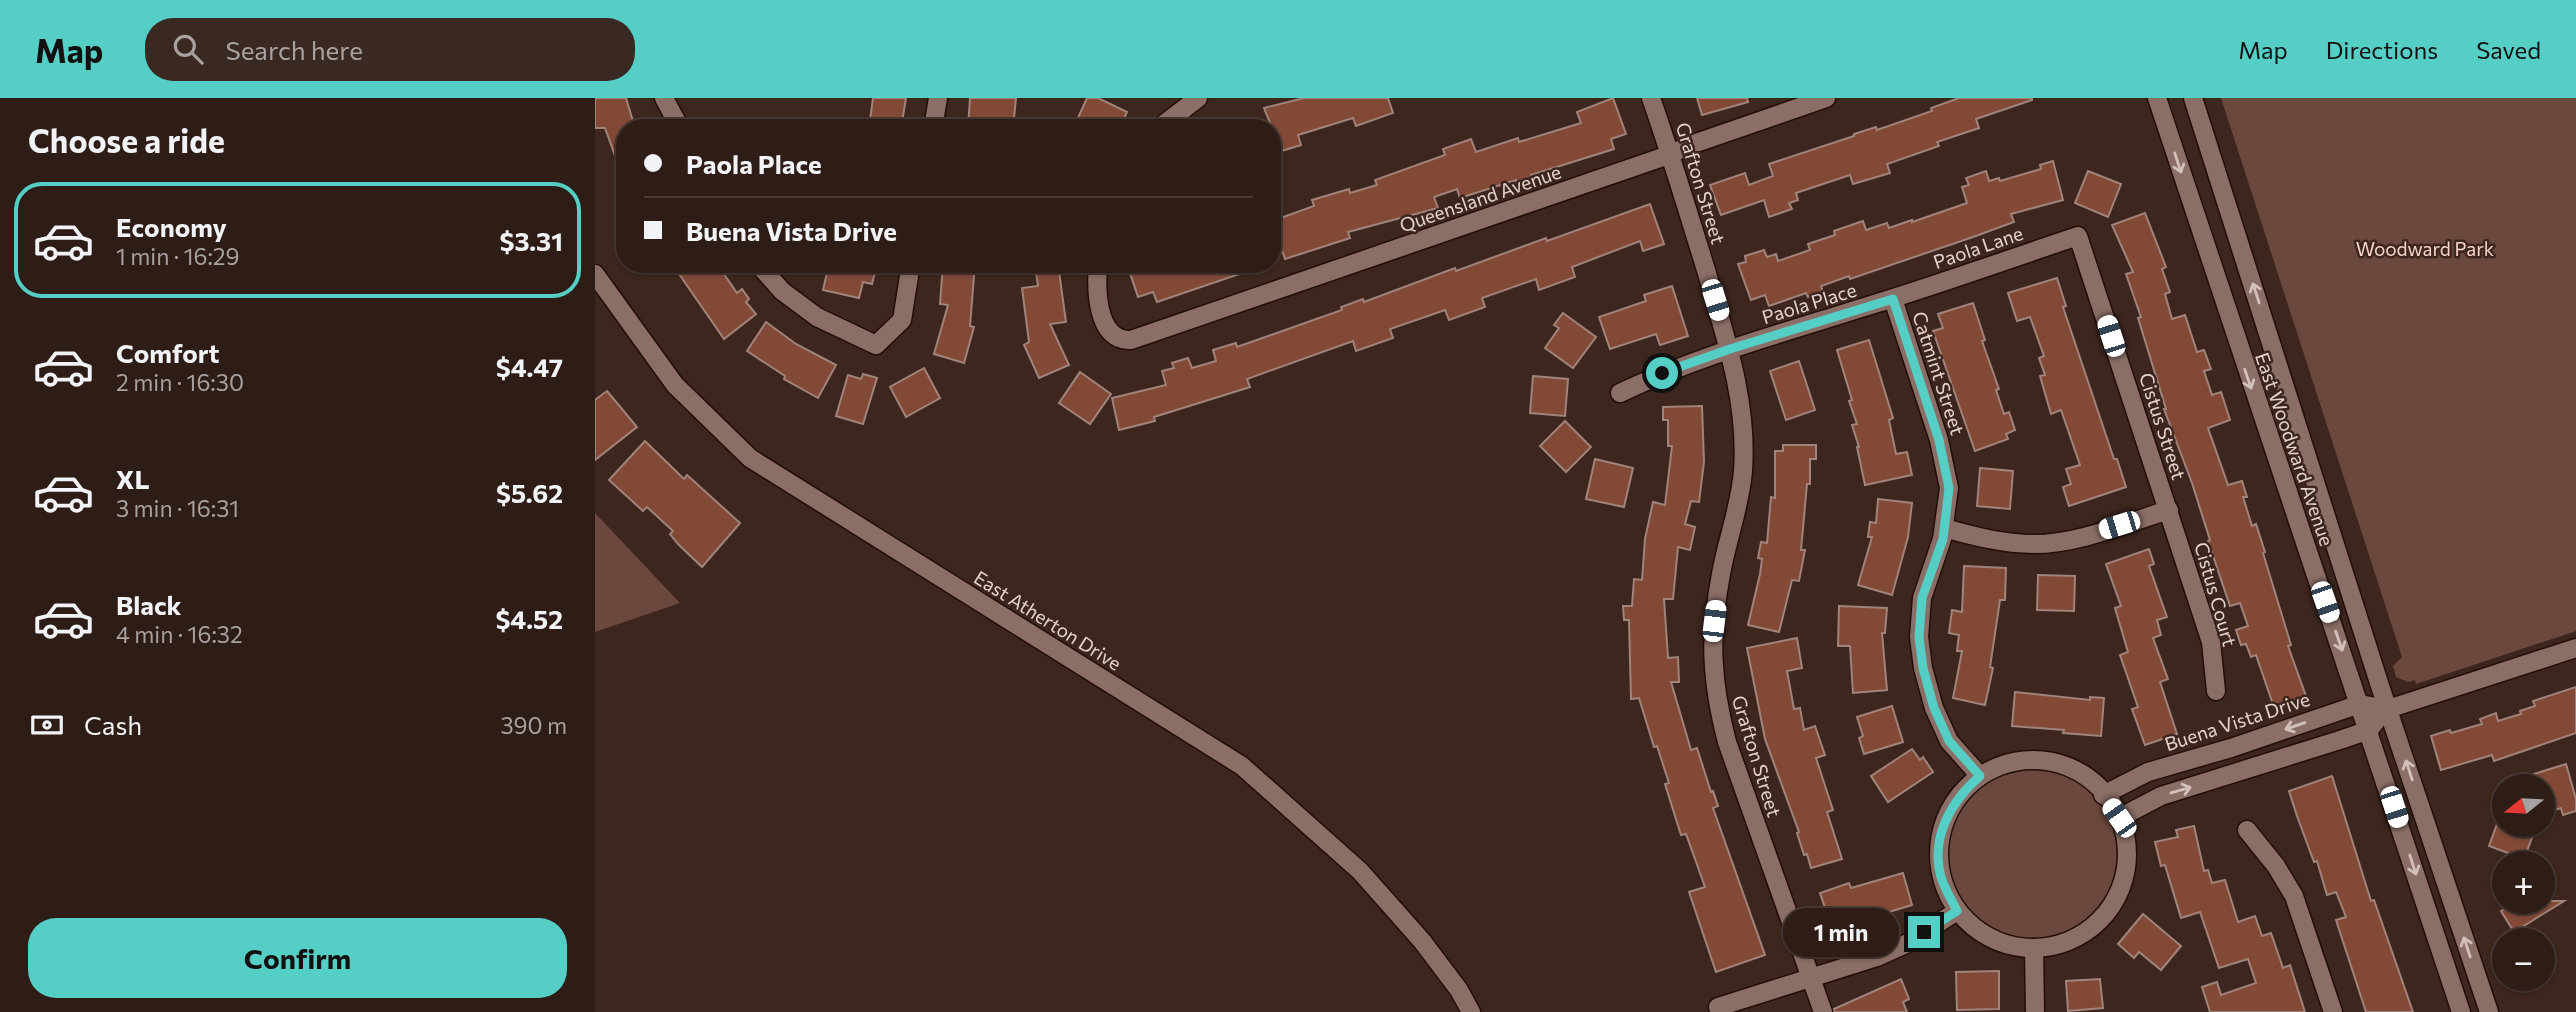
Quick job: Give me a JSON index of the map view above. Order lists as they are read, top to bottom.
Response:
{
  "streets": {
    "street": [
      "Grafton Street",
      "Queensland Avenue",
      "Paola Lane",
      "Paola Place",
      "Catmint Street",
      "Cistus Street",
      "East Woodward Avenue",
      "Cistus Court",
      "East Atherton Drive",
      "Buena Vista Drive"
    ]
  },
  "crossings": [
    ["Grafton Street", "Queensland Avenue"],
    ["Grafton Street", "Paola Place"],
    ["Paola Lane", "Paola Place"],
    ["Paola Lane", "Catmint Street"],
    ["Paola Lane", "Cistus Street"],
    ["Paola Place", "Catmint Street"],
    ["Catmint Street", "Buena Vista Drive"],
    ["Cistus Street", "Cistus Court"],
    ["East Woodward Avenue", "Buena Vista Drive"]
  ],
  "parks": ["Woodward Park"],
  "north": "left",
  "page": {
    "header": "Map",
    "search": "Search here",
    "nav": ["Map", "Directions", "Saved"],
    "heading": "Choose a ride",
    "banner": ["Paola Place", "Buena Vista Drive"],
    "list": [
      {
        "name": "Economy",
        "note": "1 min · 16:29",
        "value": "$3.31"
      },
      {
        "name": "Comfort",
        "note": "2 min · 16:30",
        "value": "$4.47"
      },
      {
        "name": "XL",
        "note": "3 min · 16:31",
        "value": "$5.62"
      },
      {
        "name": "Black",
        "note": "4 min · 16:32",
        "value": "$4.52"
      }
    ],
    "pay": ["Cash", "390 m"],
    "map_buttons": ["+", "−"],
    "buttons": "Confirm",
    "bubble": "1 min"
  }
}
